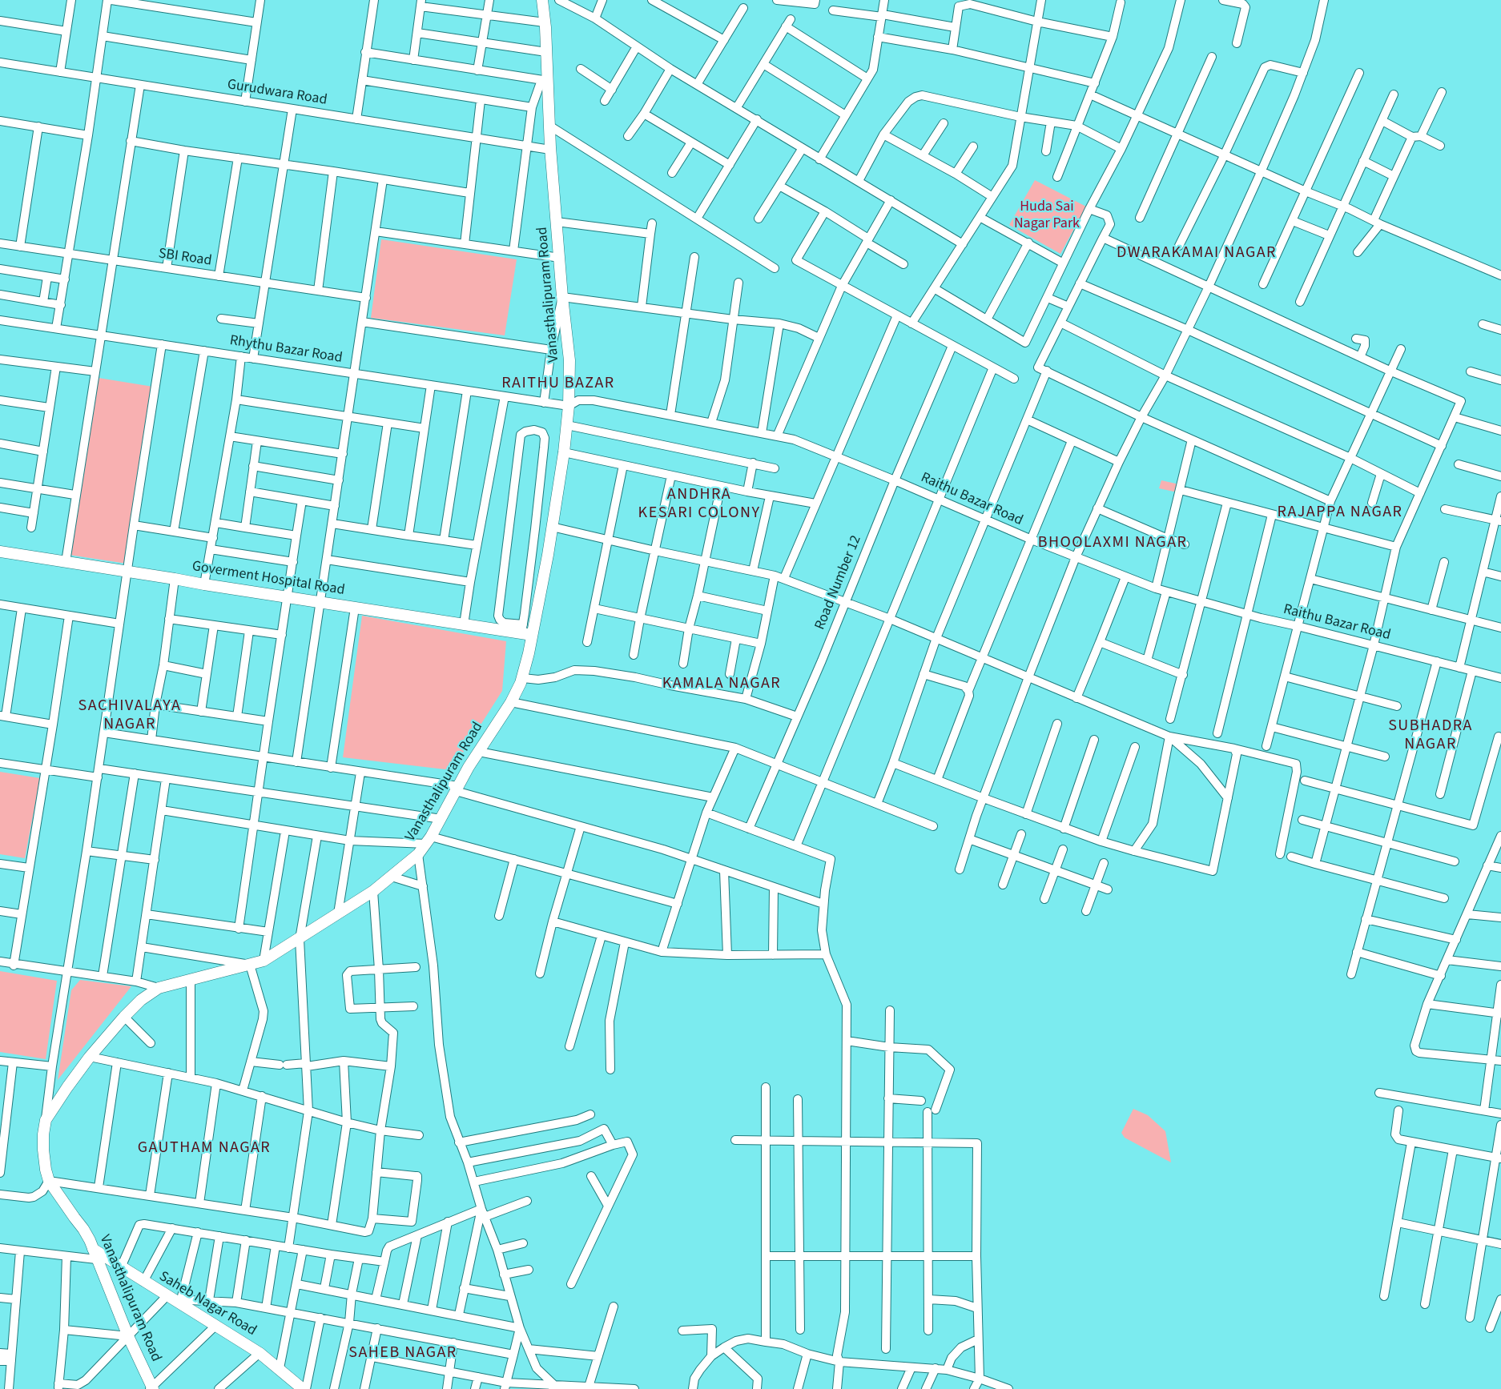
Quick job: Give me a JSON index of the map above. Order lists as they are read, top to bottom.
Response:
{
  "streets": {
    "street": [
      "Gurudwara Road",
      "SBI Road",
      "Vanasthalipuram Road",
      "Rhythu Bazar Road",
      "Raithu Bazar Road",
      "Goverment Hospital Road",
      "Road Number 12",
      "Saheb Nagar Road"
    ]
  },
  "crossings": [
    ["Gurudwara Road", "Vanasthalipuram Road"],
    ["Vanasthalipuram Road", "Rhythu Bazar Road"],
    ["Vanasthalipuram Road", "Raithu Bazar Road"],
    ["Vanasthalipuram Road", "Goverment Hospital Road"],
    ["Vanasthalipuram Road", "Saheb Nagar Road"],
    ["Rhythu Bazar Road", "Raithu Bazar Road"],
    ["Raithu Bazar Road", "Road Number 12"]
  ],
  "districts": [
    "DWARAKAMAI NAGAR",
    "RAITHU BAZAR",
    "ANDHRA KESARI COLONY",
    "RAJAPPA NAGAR",
    "BHOOLAXMI NAGAR",
    "KAMALA NAGAR",
    "SACHIVALAYA NAGAR",
    "SUBHADRA NAGAR",
    "GAUTHAM NAGAR",
    "SAHEB NAGAR"
  ],
  "parks": ["Huda Sai Nagar Park"]
}
